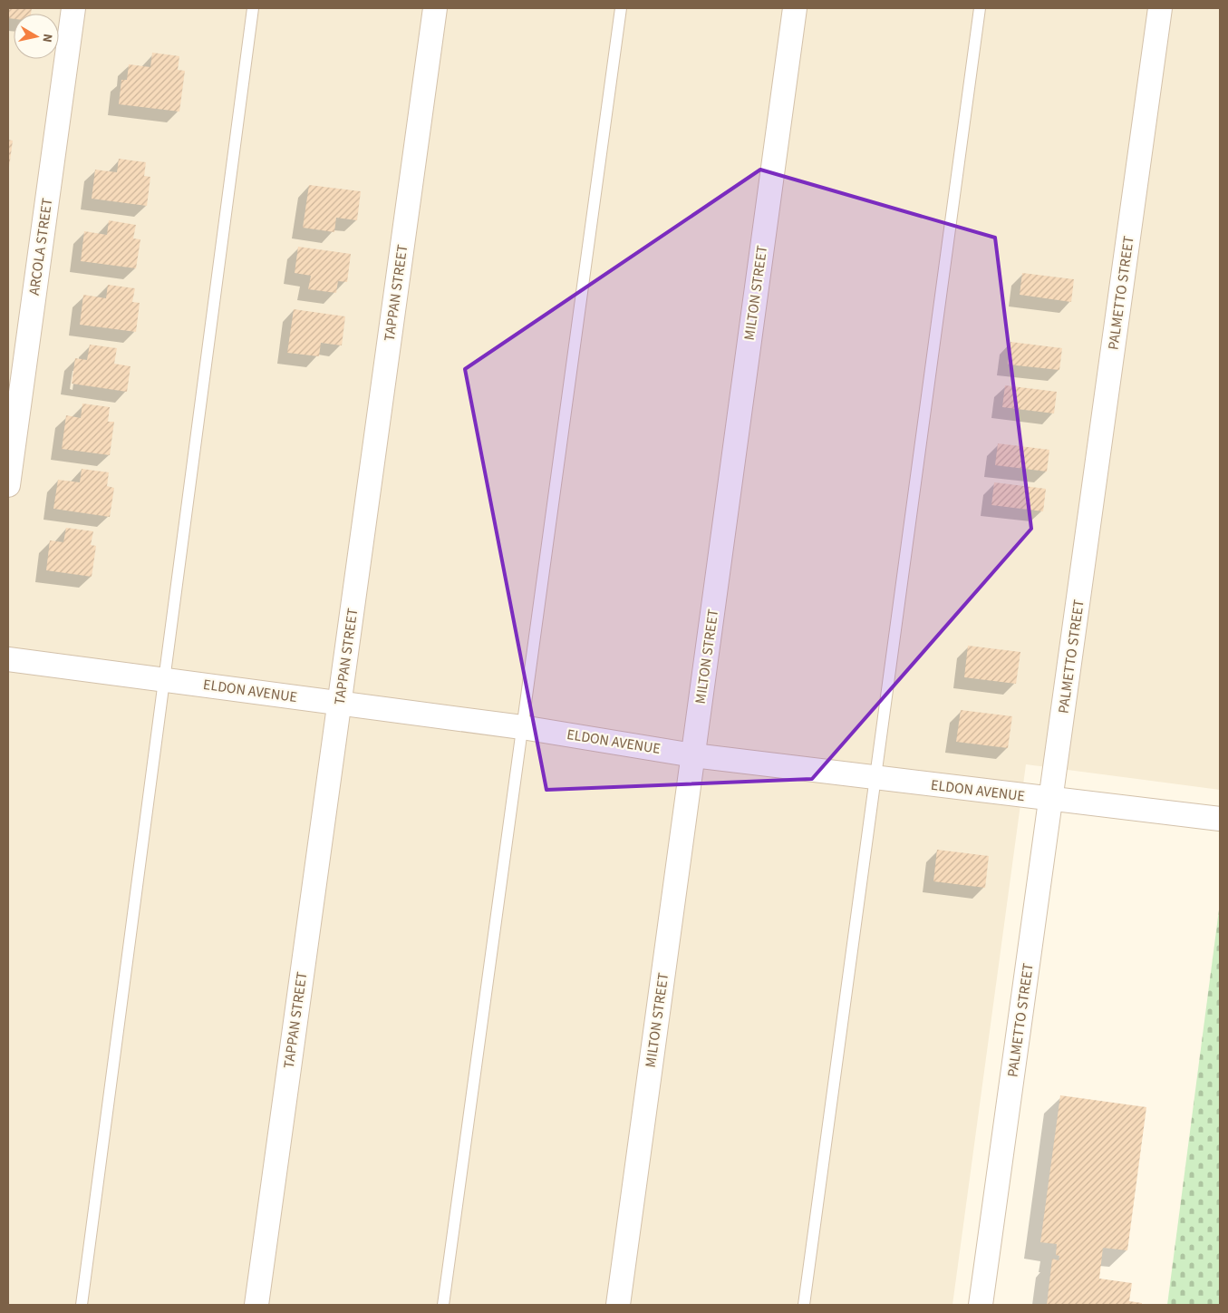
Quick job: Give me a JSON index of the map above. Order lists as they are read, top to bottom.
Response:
{
  "streets": {
    "street": [
      "ARCOLA STREET",
      "TAPPAN STREET",
      "MILTON STREET",
      "PALMETTO STREET",
      "ELDON AVENUE"
    ]
  },
  "crossings": [
    ["TAPPAN STREET", "ELDON AVENUE"],
    ["MILTON STREET", "ELDON AVENUE"],
    ["PALMETTO STREET", "ELDON AVENUE"]
  ],
  "north": "right"
}
